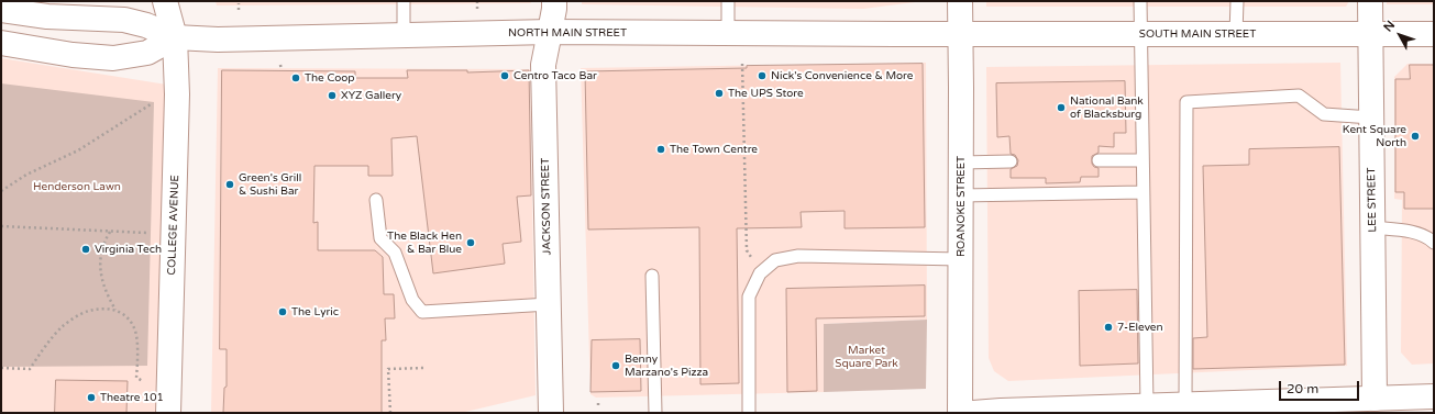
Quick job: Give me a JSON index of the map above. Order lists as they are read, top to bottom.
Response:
{
  "streets": {
    "street": [
      "NORTH MAIN STREET",
      "SOUTH MAIN STREET",
      "LEE STREET",
      "JACKSON STREET",
      "ROANOKE STREET",
      "COLLEGE AVENUE"
    ]
  },
  "crossings": [
    ["NORTH MAIN STREET", "SOUTH MAIN STREET"],
    ["NORTH MAIN STREET", "JACKSON STREET"],
    ["NORTH MAIN STREET", "ROANOKE STREET"],
    ["NORTH MAIN STREET", "COLLEGE AVENUE"],
    ["SOUTH MAIN STREET", "LEE STREET"],
    ["SOUTH MAIN STREET", "ROANOKE STREET"]
  ],
  "parks": ["Henderson Lawn", "Market Square Park"],
  "places": [
    "Centro Taco Bar",
    "Nick's Convenience & More",
    "The Coop",
    "The UPS Store",
    "XYZ Gallery",
    "National Bank of Blacksburg",
    "Kent Square North",
    "The Town Centre",
    "Green's Grill & Sushi Bar",
    "The Black Hen & Bar Blue",
    "Virginia Tech",
    "The Lyric",
    "7-Eleven",
    "Benny Marzano's Pizza",
    "Theatre 101"
  ],
  "scale_bar": "20 m",
  "north": "top left"
}
